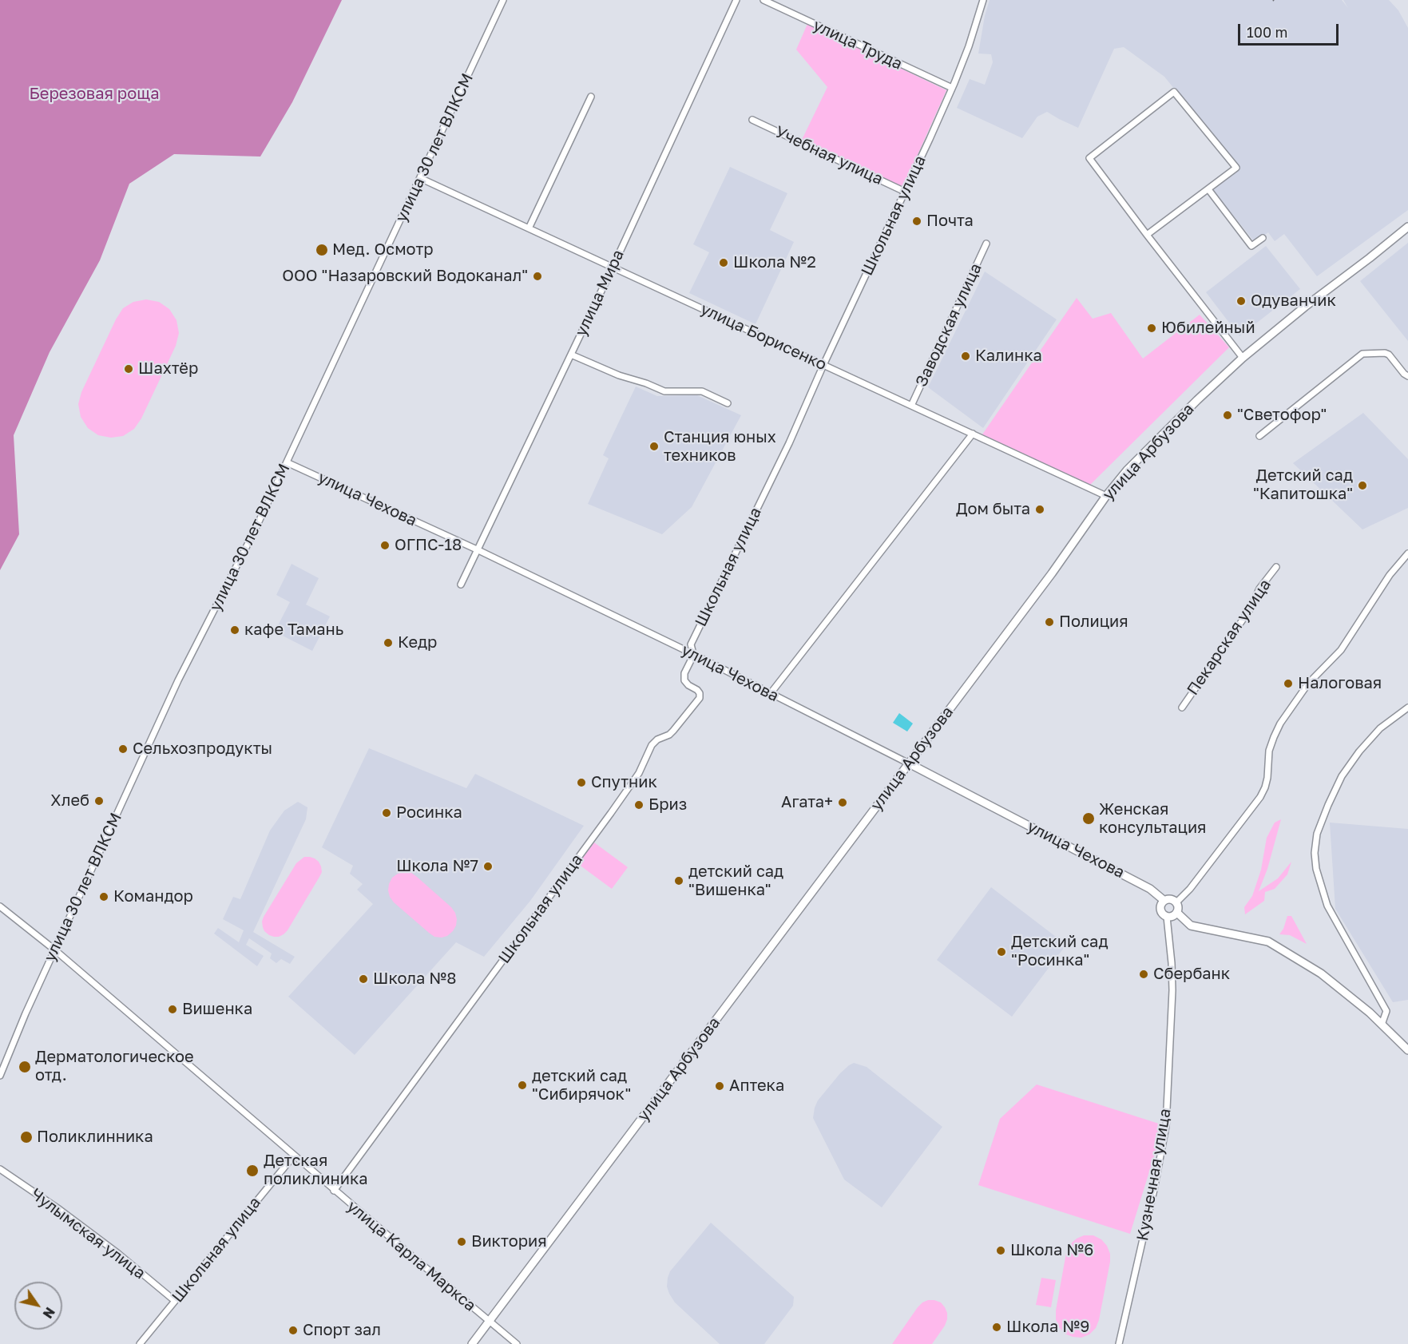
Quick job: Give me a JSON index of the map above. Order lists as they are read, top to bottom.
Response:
{
  "streets": {
    "street": [
      "улица Труда",
      "улица 30 лет ВЛКСМ",
      "Учебная улица",
      "Школьная улица",
      "улица Мира",
      "Заводская улица",
      "улица Борисенко",
      "улица Арбузова",
      "улица Чехова",
      "Пекарская улица",
      "Кузнечная улица",
      "Чулымская улица",
      "улица Карла Маркса"
    ]
  },
  "crossings": [
    ["улица Труда", "Школьная улица"],
    ["улица 30 лет ВЛКСМ", "улица Борисенко"],
    ["улица 30 лет ВЛКСМ", "улица Чехова"],
    ["улица 30 лет ВЛКСМ", "улица Карла Маркса"],
    ["Учебная улица", "Школьная улица"],
    ["Школьная улица", "улица Борисенко"],
    ["Школьная улица", "улица Чехова"],
    ["Школьная улица", "Чулымская улица"],
    ["Школьная улица", "улица Карла Маркса"],
    ["улица Мира", "улица Борисенко"],
    ["улица Мира", "улица Чехова"],
    ["Заводская улица", "улица Борисенко"],
    ["улица Борисенко", "улица Арбузова"],
    ["улица Арбузова", "улица Чехова"],
    ["улица Арбузова", "улица Карла Маркса"],
    ["улица Чехова", "Кузнечная улица"]
  ],
  "parks": ["Березовая роща"],
  "places": [
    "Почта",
    "Мед. Осмотр",
    "Школа №2",
    "ООО \"Назаровский Водоканал\"",
    "Одуванчик",
    "Юбилейный",
    "Калинка",
    "Шахтёр",
    "\"Светофор\"",
    "Станция юных техников",
    "Детский сад \"Капитошка\"",
    "Дом быта",
    "ОГПС-18",
    "Полиция",
    "кафе Тамань",
    "Кедр",
    "Налоговая",
    "Сельхозпродукты",
    "Спутник",
    "Хлеб",
    "Агата+",
    "Бриз",
    "Росинка",
    "Женская консультация",
    "Школа №7",
    "детский сад \"Вишенка\"",
    "Командор",
    "Детский сад \"Росинка\"",
    "Сбербанк",
    "Школа №8",
    "Вишенка",
    "Дерматологическое отд.",
    "детский сад \"Сибирячок\"",
    "Аптека",
    "Поликлинника",
    "Детская поликлиника",
    "Виктория",
    "Школа №6",
    "Школа №9",
    "Спорт зал"
  ],
  "scale_bar": "100 m",
  "north": "bottom right"
}
